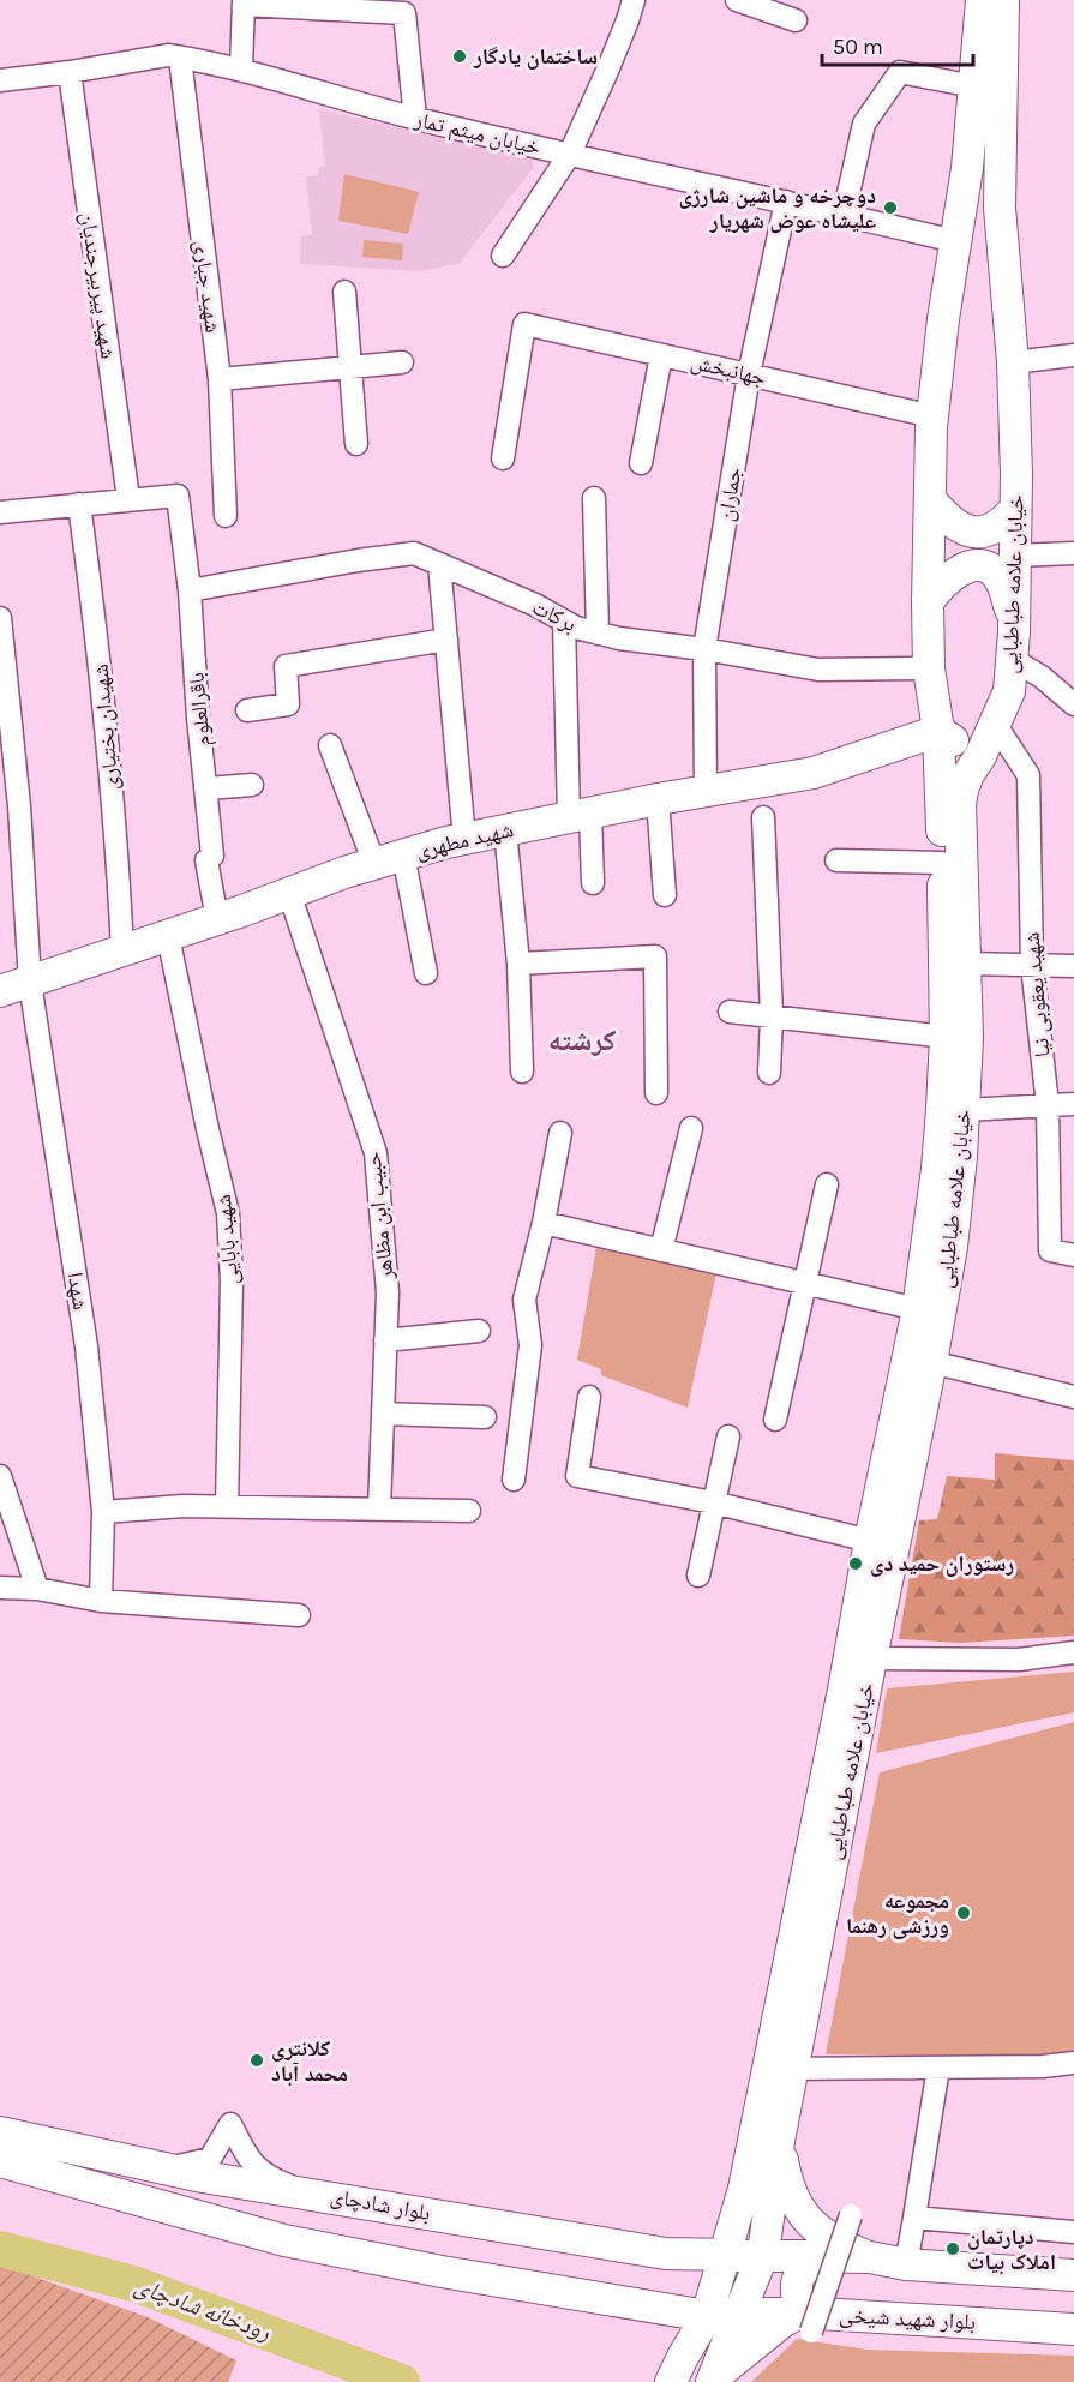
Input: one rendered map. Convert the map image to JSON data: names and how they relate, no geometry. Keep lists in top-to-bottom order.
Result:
{
  "streets": {
    "street": [
      "خیابان میثم تمار",
      "شهید پیربیرجندیان",
      "شهید جباری",
      "جهانبخش",
      "جماران",
      "خیابان علامه طباطبایی",
      "برکات",
      "باقرالعلوم",
      "شهیدان بختیاری",
      "شهید مطهری",
      "شهید یعقوبی نیا",
      "حبیب ابن مظاهر",
      "شهید بابایی",
      "شهدا",
      "بلوار شادچای",
      "بلوار شهید شیخی"
    ]
  },
  "crossings": [
    ["خیابان میثم تمار", "شهید پیربیرجندیان"],
    ["خیابان میثم تمار", "شهید جباری"],
    ["خیابان میثم تمار", "جماران"],
    ["خیابان میثم تمار", "خیابان علامه طباطبایی"],
    ["شهید پیربیرجندیان", "باقرالعلوم"],
    ["جهانبخش", "جماران"],
    ["جهانبخش", "خیابان علامه طباطبایی"],
    ["جماران", "برکات"],
    ["جماران", "شهید مطهری"],
    ["خیابان علامه طباطبایی", "برکات"],
    ["خیابان علامه طباطبایی", "شهید مطهری"],
    ["خیابان علامه طباطبایی", "شهید یعقوبی نیا"],
    ["خیابان علامه طباطبایی", "بلوار شادچای"],
    ["خیابان علامه طباطبایی", "بلوار شهید شیخی"],
    ["برکات", "باقرالعلوم"],
    ["باقرالعلوم", "شهید مطهری"],
    ["شهیدان بختیاری", "شهید مطهری"],
    ["شهید مطهری", "حبیب ابن مظاهر"],
    ["شهید مطهری", "شهید بابایی"],
    ["شهید مطهری", "شهدا"]
  ],
  "districts": ["کرشته"],
  "water": ["رودخانه شادچای"],
  "places": [
    "ساختمان یادگار",
    "دوچرخه و ماشین شارژی علیشاه عوض شهریار",
    "رستوران حمید دی",
    "مجموعه ورزشی رهنما",
    "کلانتری محمد آباد",
    "دپارتمان املاک بیات"
  ],
  "scale_bar": "50 m"
}
